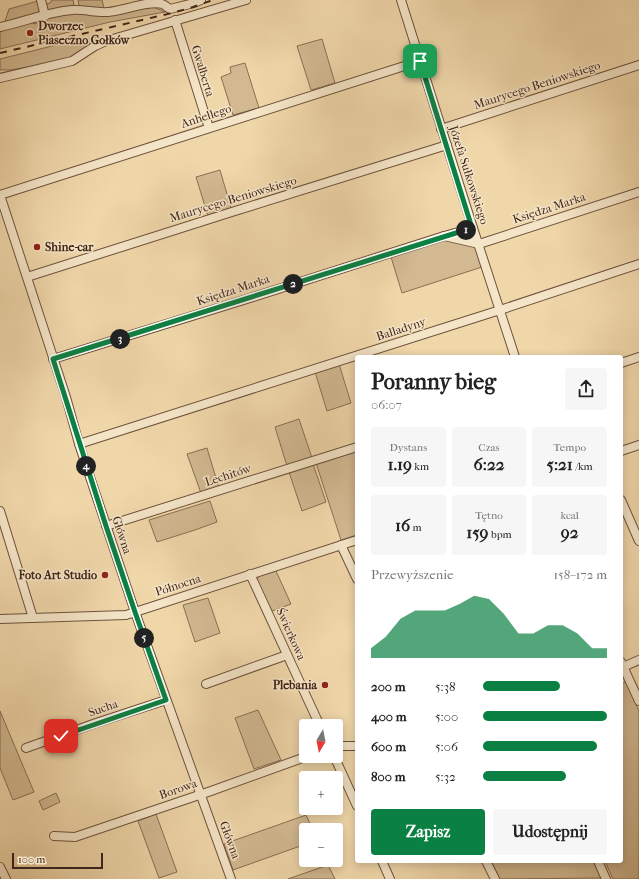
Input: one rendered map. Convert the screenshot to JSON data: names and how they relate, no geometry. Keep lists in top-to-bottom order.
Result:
{
  "streets": {
    "street": [
      "Gwalberta",
      "Maurycego Beniowskiego",
      "Anhellego",
      "Józefa Sułkowskiego",
      "Księdza Marka",
      "Balladyny",
      "Lechitów",
      "Główna",
      "Północna",
      "Świerkowa",
      "Sucha",
      "Borowa"
    ]
  },
  "crossings": [
    ["Gwalberta", "Anhellego"],
    ["Maurycego Beniowskiego", "Józefa Sułkowskiego"],
    ["Maurycego Beniowskiego", "Główna"],
    ["Anhellego", "Józefa Sułkowskiego"],
    ["Anhellego", "Główna"],
    ["Józefa Sułkowskiego", "Księdza Marka"],
    ["Józefa Sułkowskiego", "Balladyny"],
    ["Księdza Marka", "Główna"],
    ["Balladyny", "Główna"],
    ["Lechitów", "Główna"],
    ["Główna", "Północna"],
    ["Główna", "Sucha"],
    ["Główna", "Borowa"],
    ["Północna", "Świerkowa"]
  ],
  "places": [
    "Dworzec Piaseczno Gołków",
    "Shine-car",
    "Foto Art Studio",
    "Plebania"
  ],
  "scale_bar": "100 m",
  "north": "bottom",
  "page": {
    "pins": [
      "1",
      "2",
      "3",
      "4",
      "5"
    ],
    "heading": ["Poranny bieg", "06:07"],
    "stats": [
      ["Dystans", "1.19 km"],
      ["Czas", "6:22"],
      ["Tempo", "5:21 /km"],
      ["16 m"],
      ["Tętno", "159 bpm"],
      ["kcal", "92"]
    ],
    "chart": ["Przewyższenie", "158–172 m"],
    "list": [
      {
        "name": "200 m",
        "note": "5:38"
      },
      {
        "name": "400 m",
        "note": "5:00"
      },
      {
        "name": "600 m",
        "note": "5:06"
      },
      {
        "name": "800 m",
        "note": "5:32"
      }
    ],
    "map_buttons": ["+", "−"],
    "buttons": ["Zapisz", "Udostępnij"],
    "scale": "100 m"
  }
}
